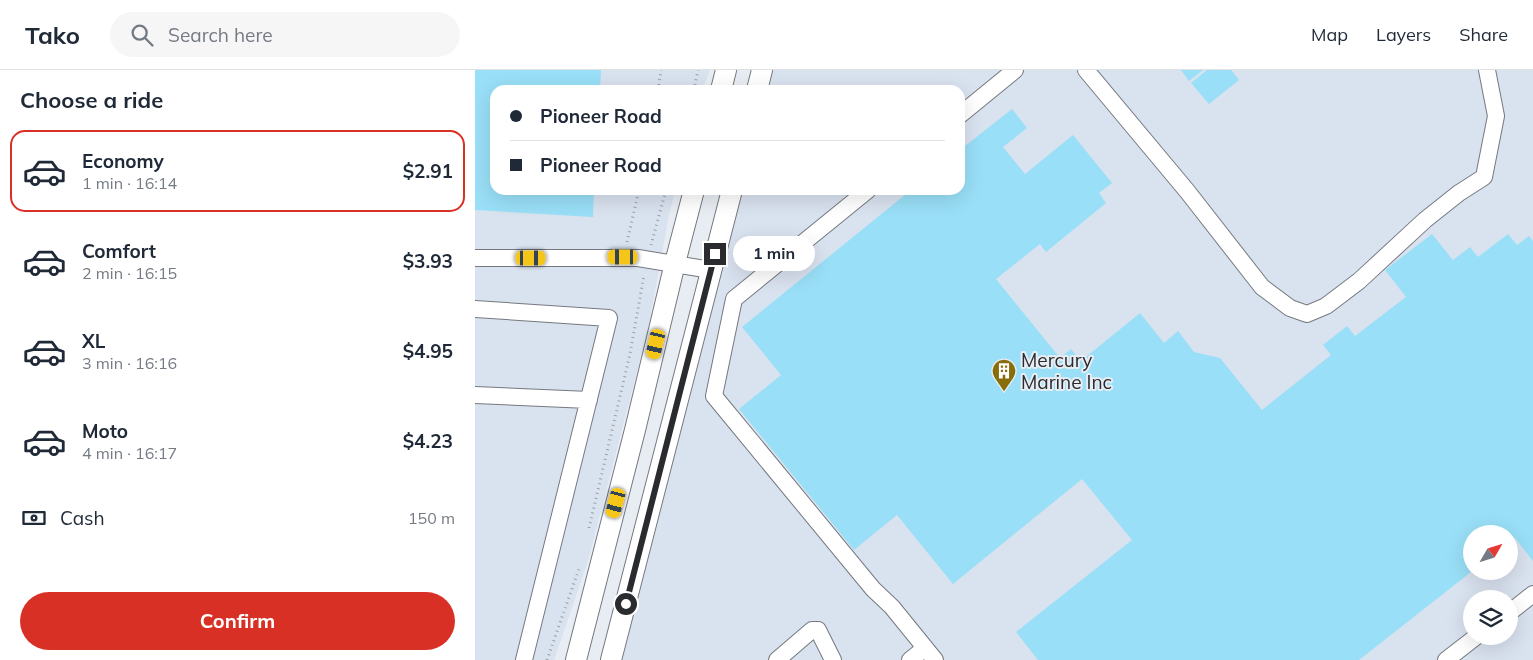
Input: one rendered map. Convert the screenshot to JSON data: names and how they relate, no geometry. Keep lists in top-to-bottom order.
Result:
{
  "places": {
    "building": ["Mercury Marine Inc"]
  },
  "north": "top right",
  "page": {
    "header": "Tako",
    "search": "Search here",
    "nav": ["Map", "Layers", "Share"],
    "heading": "Choose a ride",
    "banner": ["Pioneer Road", "Pioneer Road"],
    "list": [
      {
        "name": "Economy",
        "note": "1 min · 16:14",
        "value": "$2.91"
      },
      {
        "name": "Comfort",
        "note": "2 min · 16:15",
        "value": "$3.93"
      },
      {
        "name": "XL",
        "note": "3 min · 16:16",
        "value": "$4.95"
      },
      {
        "name": "Moto",
        "note": "4 min · 16:17",
        "value": "$4.23"
      }
    ],
    "bubble": "1 min",
    "pay": ["Cash", "150 m"],
    "buttons": "Confirm"
  }
}
